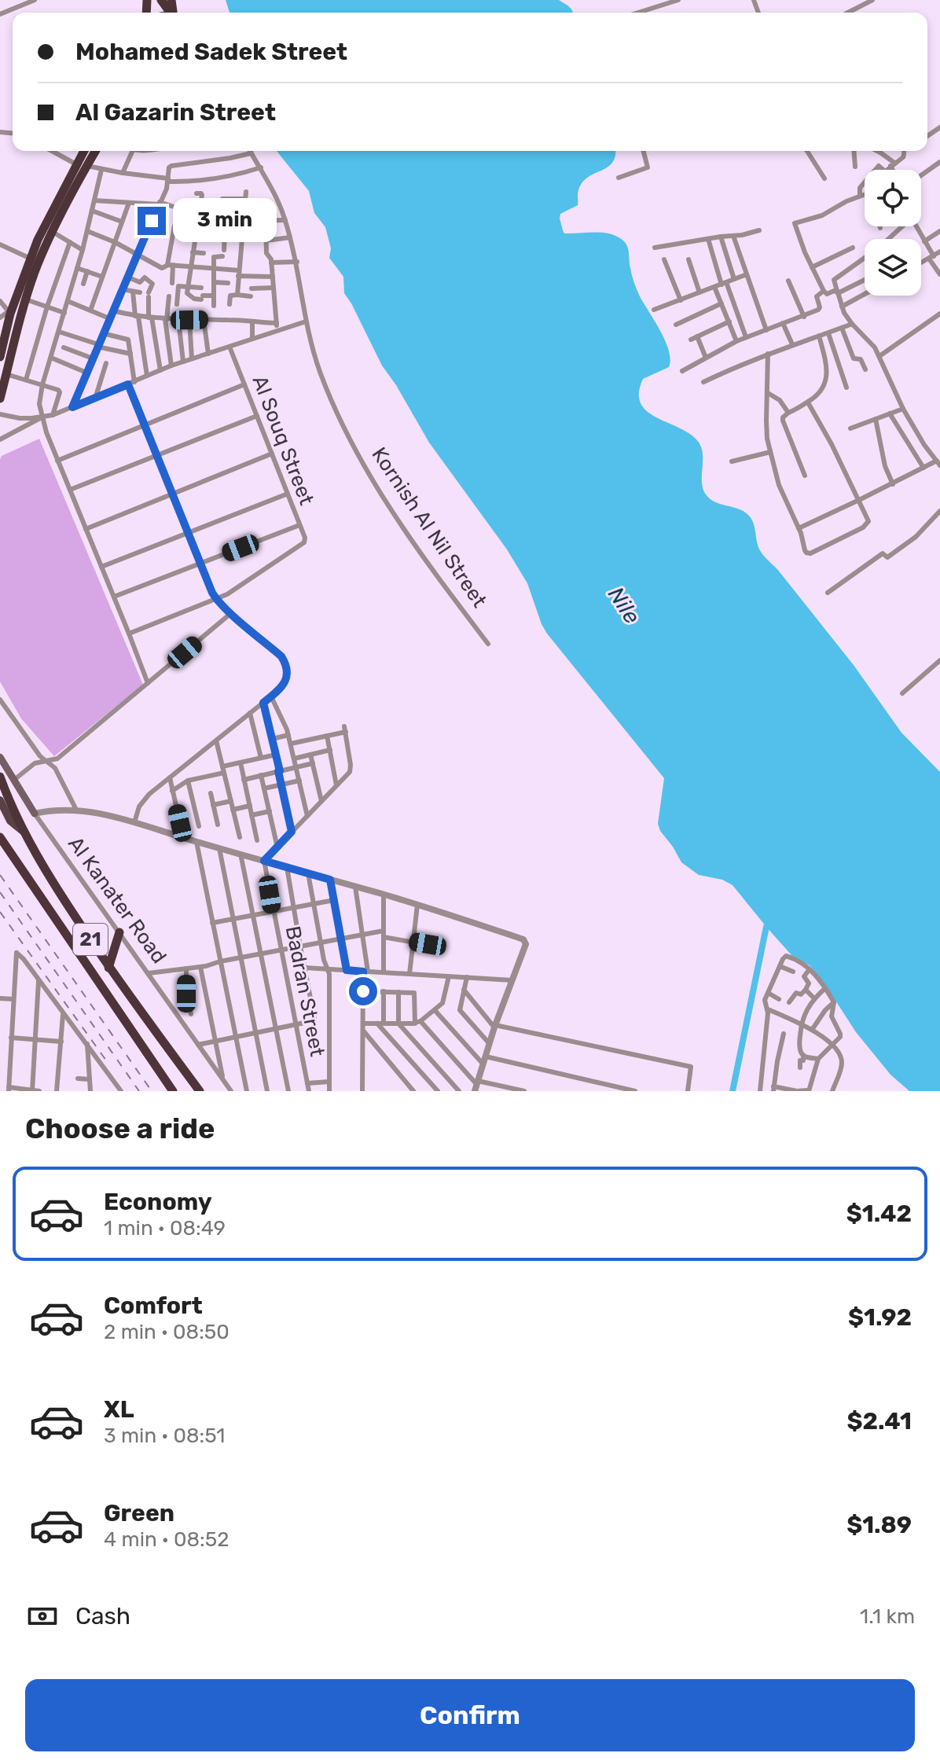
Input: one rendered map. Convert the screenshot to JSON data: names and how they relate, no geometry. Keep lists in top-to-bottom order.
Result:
{
  "streets": {
    "highway": ["21"],
    "main road": ["Al Kanater Road"],
    "street": ["Al Souq Street", "Kornish Al Nil Street", "Badran Street"]
  },
  "water": ["Nile"],
  "page": {
    "banner": ["Mohamed Sadek Street", "Al Gazarin Street"],
    "bubble": "3 min",
    "heading": "Choose a ride",
    "list": [
      {
        "name": "Economy",
        "note": "1 min · 08:49",
        "value": "$1.42"
      },
      {
        "name": "Comfort",
        "note": "2 min · 08:50",
        "value": "$1.92"
      },
      {
        "name": "XL",
        "note": "3 min · 08:51",
        "value": "$2.41"
      },
      {
        "name": "Green",
        "note": "4 min · 08:52",
        "value": "$1.89"
      }
    ],
    "pay": ["Cash", "1.1 km"],
    "buttons": "Confirm"
  }
}
